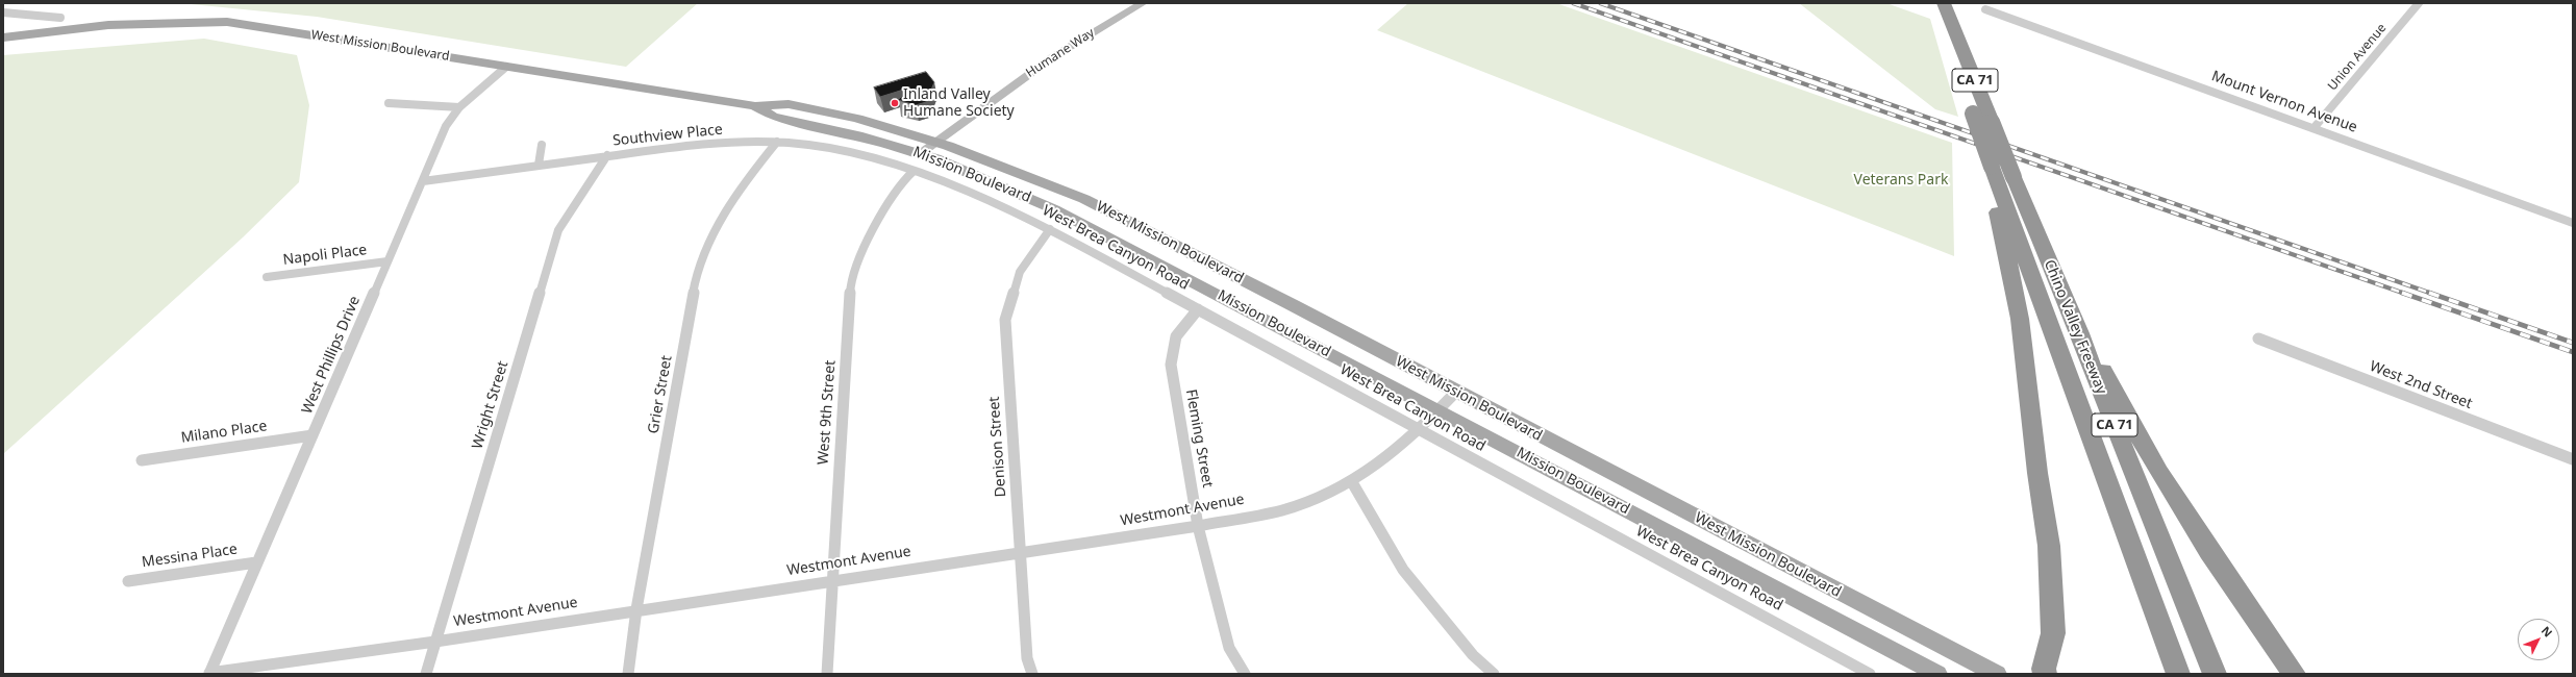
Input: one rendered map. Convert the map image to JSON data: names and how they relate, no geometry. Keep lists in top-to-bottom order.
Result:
{
  "streets": {
    "highway": ["CA 71", "Chino Valley Freeway"],
    "main road": ["West Mission Boulevard", "Mission Boulevard"],
    "street": [
      "Humane Way",
      "Union Avenue",
      "Mount Vernon Avenue",
      "Southview Place",
      "West Brea Canyon Road",
      "Napoli Place",
      "West Phillips Drive",
      "West 2nd Street",
      "Grier Street",
      "Wright Street",
      "West 9th Street",
      "Milano Place",
      "Fleming Street",
      "Denison Street",
      "Westmont Avenue",
      "Messina Place"
    ]
  },
  "crossings": [
    ["West Mission Boulevard", "Humane Way"],
    ["West Mission Boulevard", "Mission Boulevard"],
    ["West Mission Boulevard", "West Phillips Drive"],
    ["West Mission Boulevard", "Westmont Avenue"],
    ["Humane Way", "Mission Boulevard"],
    ["Union Avenue", "Mount Vernon Avenue"],
    ["Southview Place", "West Brea Canyon Road"],
    ["Southview Place", "West Phillips Drive"],
    ["Southview Place", "Grier Street"],
    ["Southview Place", "Wright Street"],
    ["Southview Place", "West 9th Street"],
    ["Mission Boulevard", "Westmont Avenue"],
    ["West Brea Canyon Road", "West 9th Street"],
    ["West Brea Canyon Road", "Fleming Street"],
    ["West Brea Canyon Road", "Denison Street"],
    ["West Brea Canyon Road", "Westmont Avenue"],
    ["Napoli Place", "West Phillips Drive"],
    ["West Phillips Drive", "Milano Place"],
    ["West Phillips Drive", "Westmont Avenue"],
    ["West Phillips Drive", "Messina Place"],
    ["Grier Street", "Westmont Avenue"],
    ["Wright Street", "Westmont Avenue"],
    ["West 9th Street", "Westmont Avenue"],
    ["Fleming Street", "Westmont Avenue"],
    ["Denison Street", "Westmont Avenue"]
  ],
  "parks": ["Veterans Park"],
  "places": ["Inland Valley Humane Society"],
  "north": "top right"
}
